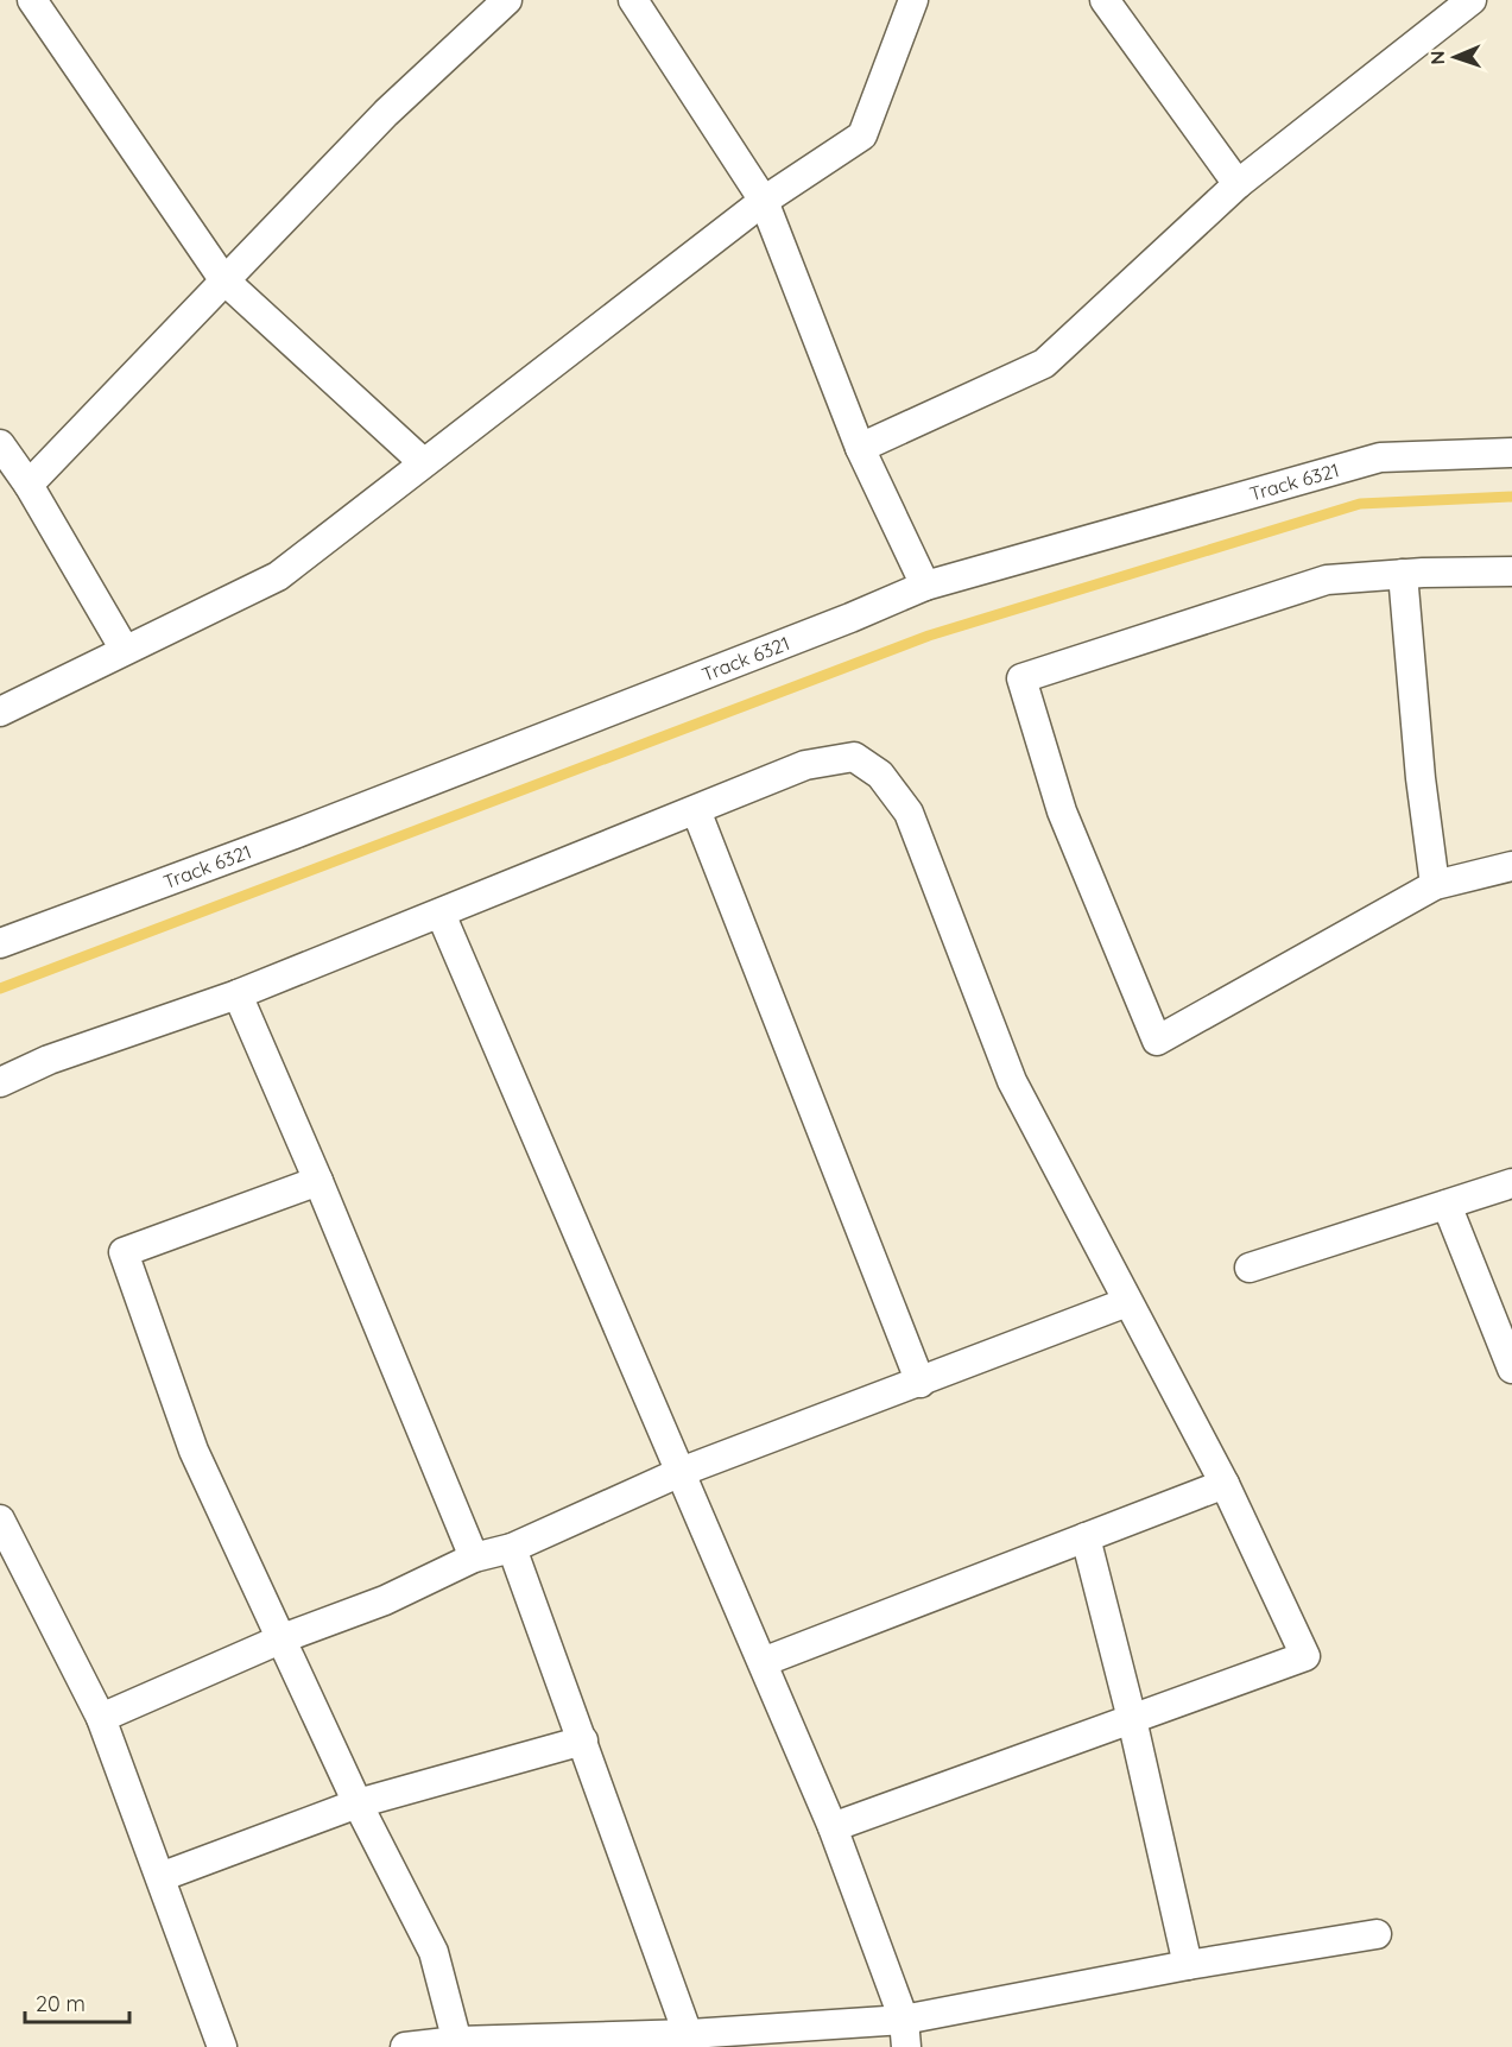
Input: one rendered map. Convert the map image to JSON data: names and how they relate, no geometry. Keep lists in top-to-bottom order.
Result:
{
  "streets": {
    "street": ["Track 6321"]
  },
  "scale_bar": "20 m",
  "north": "left"
}
